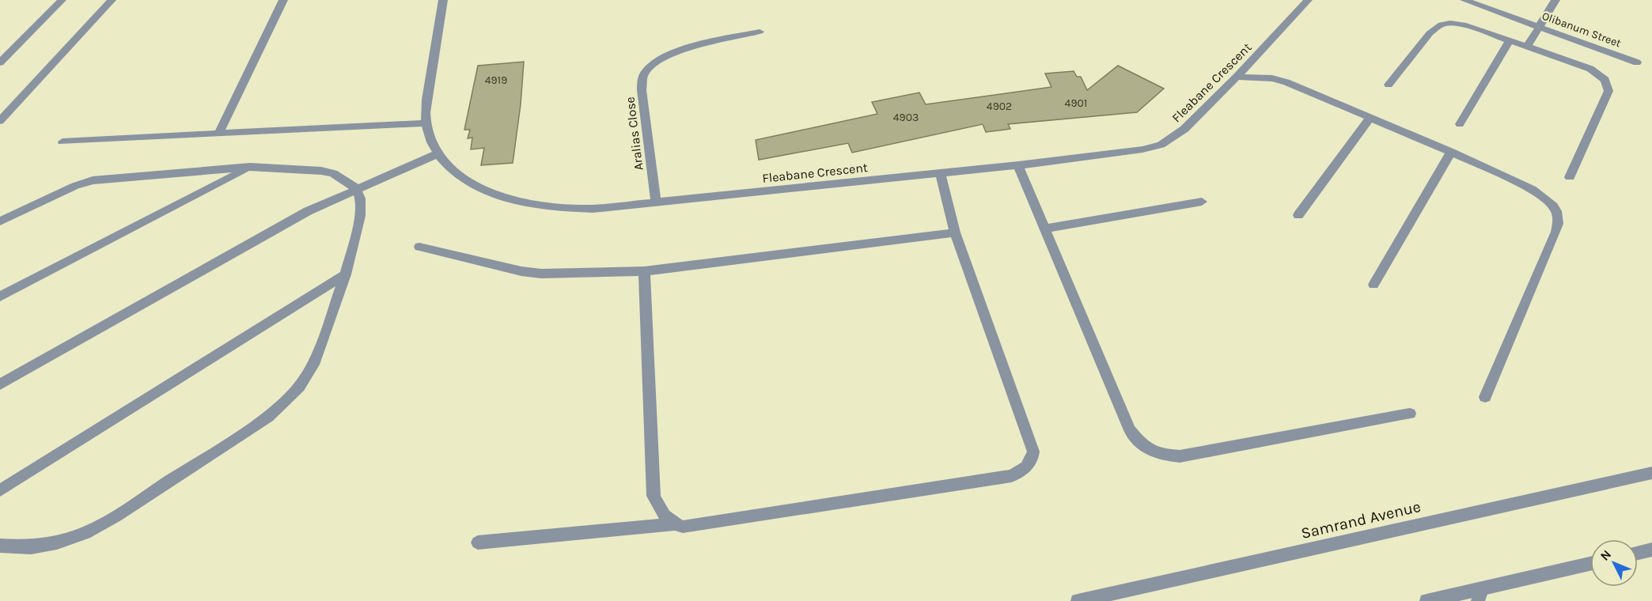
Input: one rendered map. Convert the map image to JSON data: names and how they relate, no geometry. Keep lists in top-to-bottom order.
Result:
{
  "streets": {
    "street": [
      "Olibanum Street",
      "Fleabane Crescent",
      "Aralias Close",
      "Samrand Avenue"
    ]
  },
  "crossings": [
    ["Fleabane Crescent", "Aralias Close"]
  ],
  "house_numbers": [
    "4919",
    "4901",
    "4902",
    "4903"
  ],
  "north": "top left"
}
